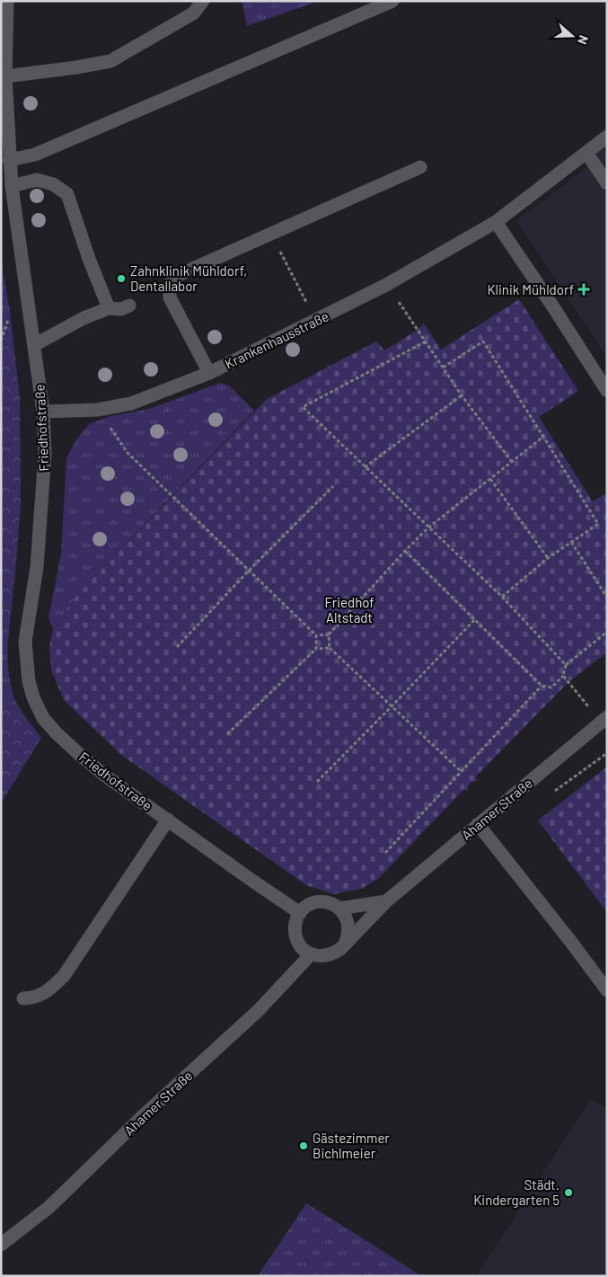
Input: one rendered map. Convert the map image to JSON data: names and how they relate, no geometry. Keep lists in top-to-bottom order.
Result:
{
  "streets": {
    "street": ["Krankenhausstraße", "Friedhofstraße", "Ahamer Straße"]
  },
  "crossings": [
    ["Krankenhausstraße", "Friedhofstraße"],
    ["Friedhofstraße", "Ahamer Straße"]
  ],
  "parks": ["Friedhof Altstadt"],
  "places": {
    "other": ["Zahnklinik Mühldorf, Dentallabor", "Gästezimmer Bichlmeier", "Städt. Kindergarten 5"],
    "health": ["Klinik Mühldorf"]
  },
  "north": "right"
}
